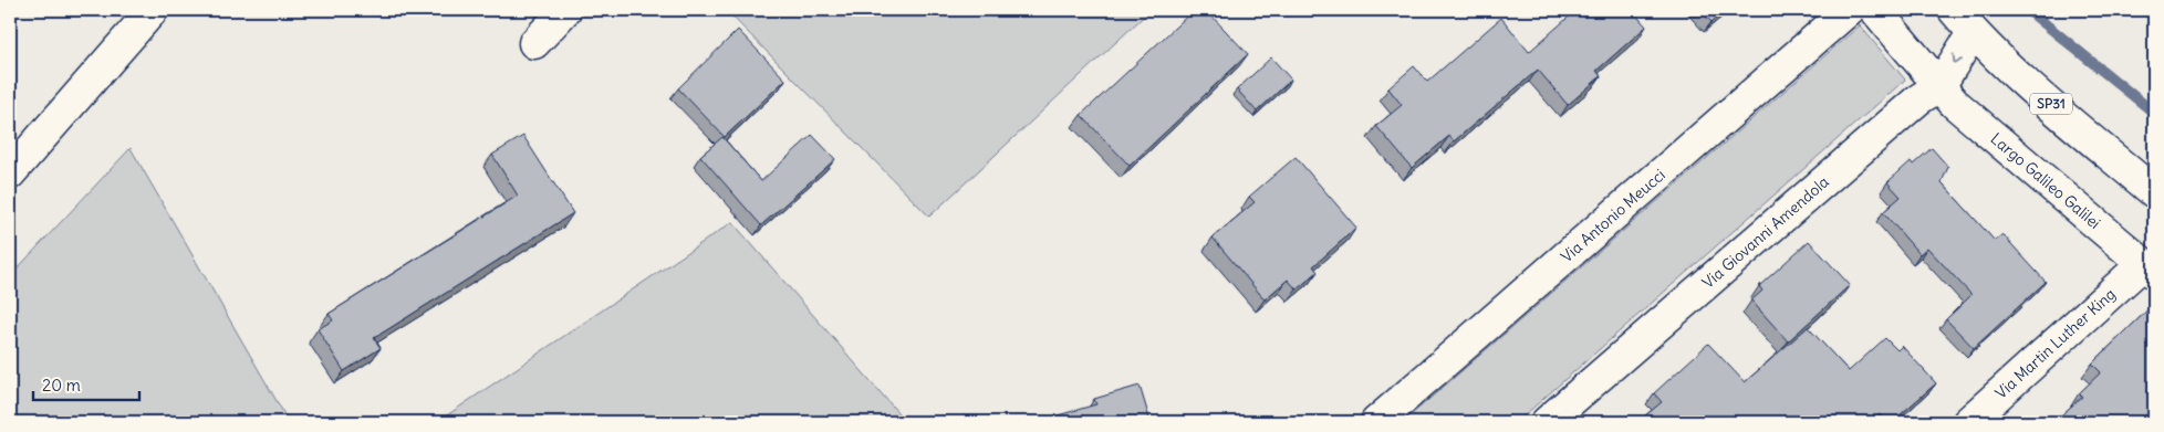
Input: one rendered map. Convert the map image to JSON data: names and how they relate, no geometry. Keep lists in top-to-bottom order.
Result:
{
  "streets": {
    "street": [
      "SP31",
      "Largo Galileo Galilei",
      "Via Antonio Meucci",
      "Via Giovanni Amendola",
      "Via Martin Luther King"
    ]
  },
  "crossings": [
    ["SP31", "Via Giovanni Amendola"],
    ["Largo Galileo Galilei", "Via Giovanni Amendola"],
    ["Largo Galileo Galilei", "Via Martin Luther King"]
  ],
  "scale_bar": "20 m"
}
